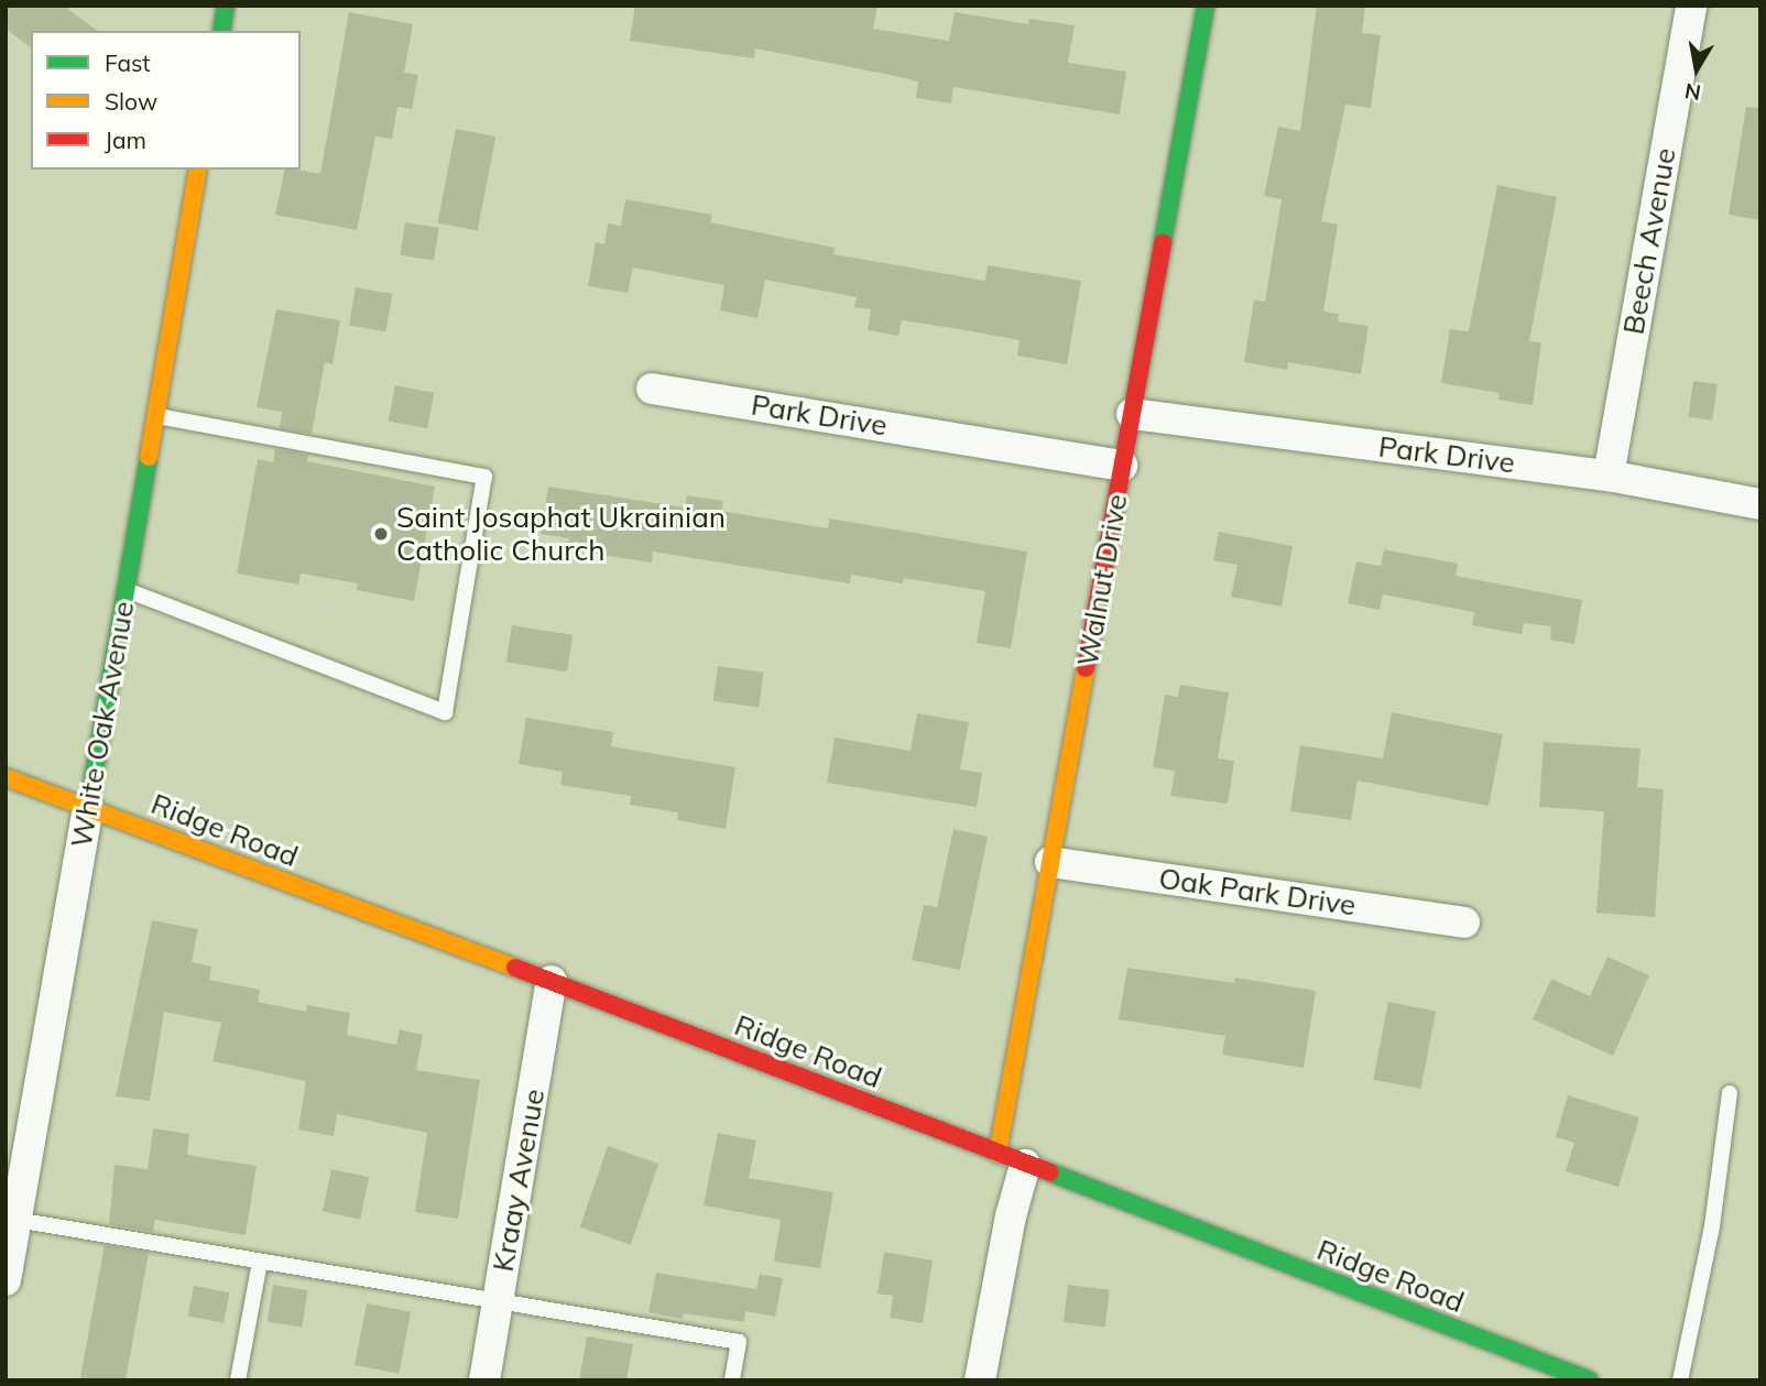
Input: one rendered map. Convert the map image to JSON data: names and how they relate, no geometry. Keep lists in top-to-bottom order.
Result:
{
  "streets": {
    "street": [
      "Beech Avenue",
      "Park Drive",
      "Walnut Drive",
      "White Oak Avenue",
      "Ridge Road",
      "Oak Park Drive",
      "Kraay Avenue"
    ]
  },
  "crossings": [
    ["Beech Avenue", "Park Drive"],
    ["Park Drive", "Walnut Drive"],
    ["Walnut Drive", "Ridge Road"],
    ["Walnut Drive", "Oak Park Drive"],
    ["White Oak Avenue", "Ridge Road"],
    ["Ridge Road", "Kraay Avenue"]
  ],
  "places": ["Saint Josaphat Ukrainian Catholic Church"],
  "legend": ["Fast", "Slow", "Jam"],
  "north": "bottom"
}
